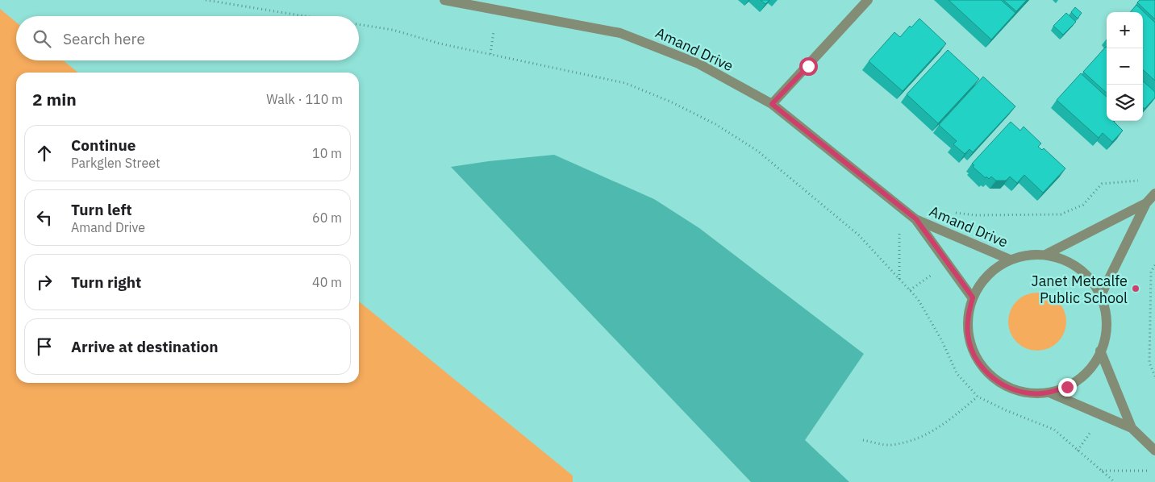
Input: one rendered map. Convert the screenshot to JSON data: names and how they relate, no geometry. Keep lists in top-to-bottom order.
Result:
{
  "streets": {
    "street": ["Amand Drive"]
  },
  "places": ["Janet Metcalfe Public School"],
  "page": {
    "map_buttons": ["+", "−"],
    "search": "Search here",
    "heading": ["2 min", "Walk · 110 m"],
    "list": [
      ["Continue", "Parkglen Street", "10 m"],
      ["Turn left", "Amand Drive", "60 m"],
      ["Turn right", "40 m"],
      "Arrive at destination"
    ]
  }
}
